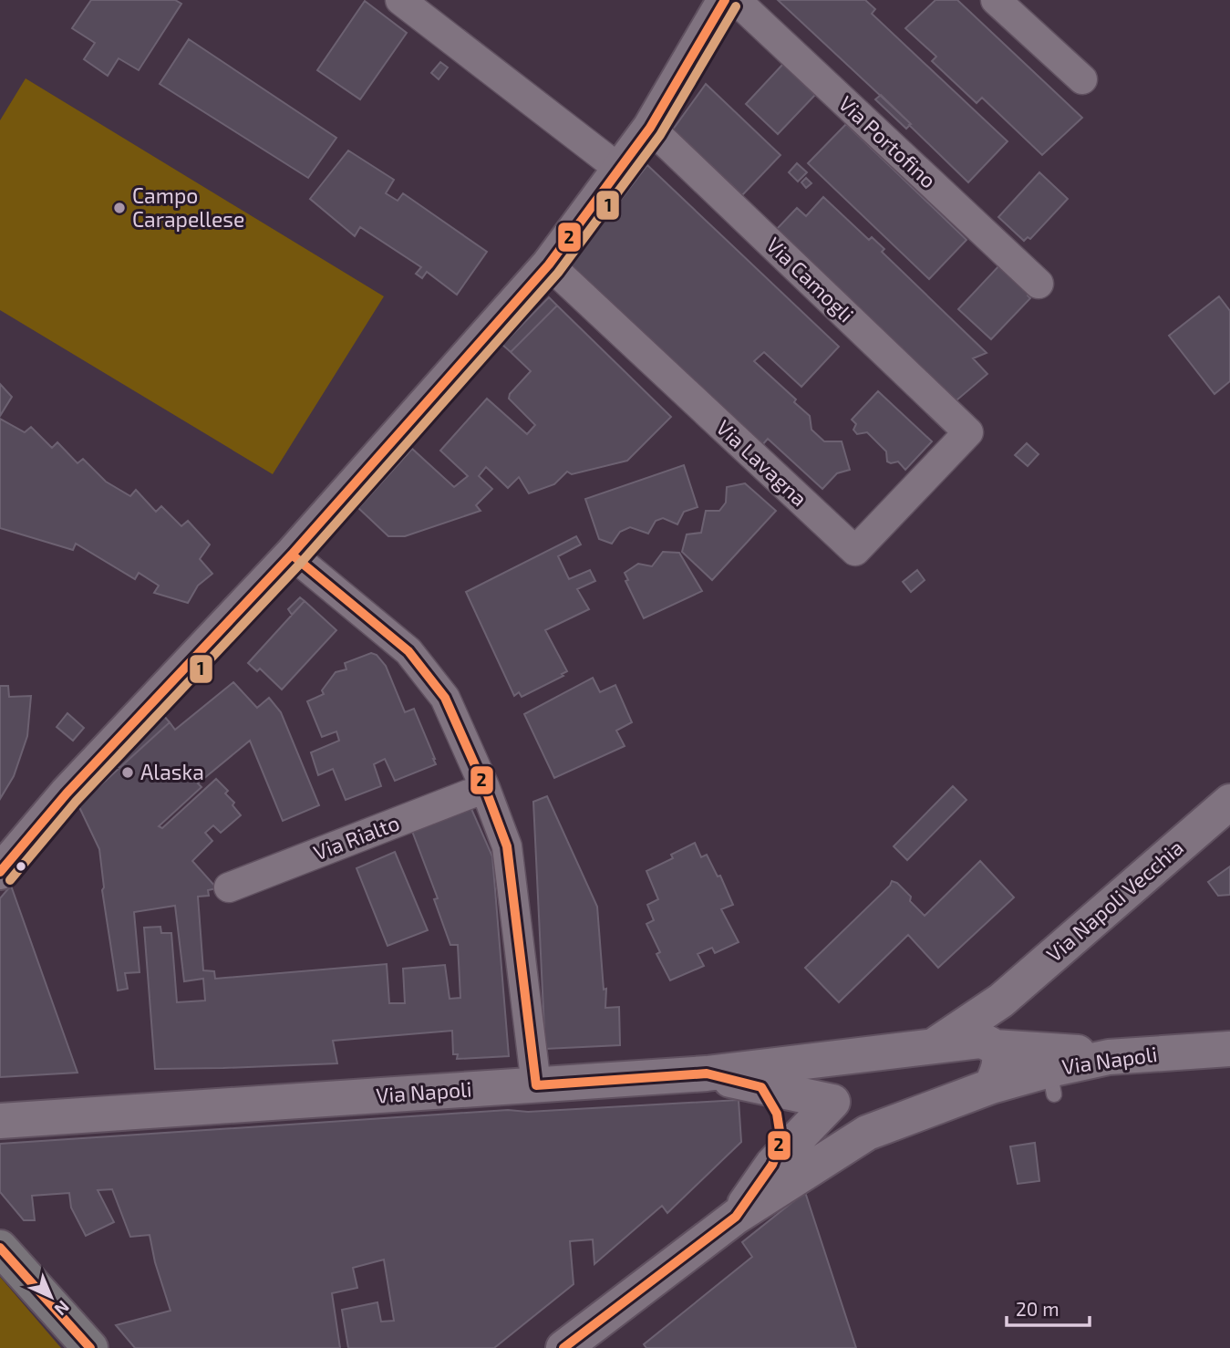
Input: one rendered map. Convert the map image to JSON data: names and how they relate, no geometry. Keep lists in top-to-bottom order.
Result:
{
  "streets": {
    "main road": ["Via Napoli Vecchia", "Via Napoli"],
    "street": [
      "Via Portofino",
      "Via Camogli",
      "Via Lavagna",
      "Via Rialto"
    ]
  },
  "crossings": [
    ["Via Camogli", "Via Lavagna"],
    ["Via Napoli Vecchia", "Via Napoli"]
  ],
  "places": ["Campo Carapellese", "Alaska"],
  "lines": ["transit line 2", "transit line 1"],
  "scale_bar": "20 m",
  "north": "bottom right"
}
